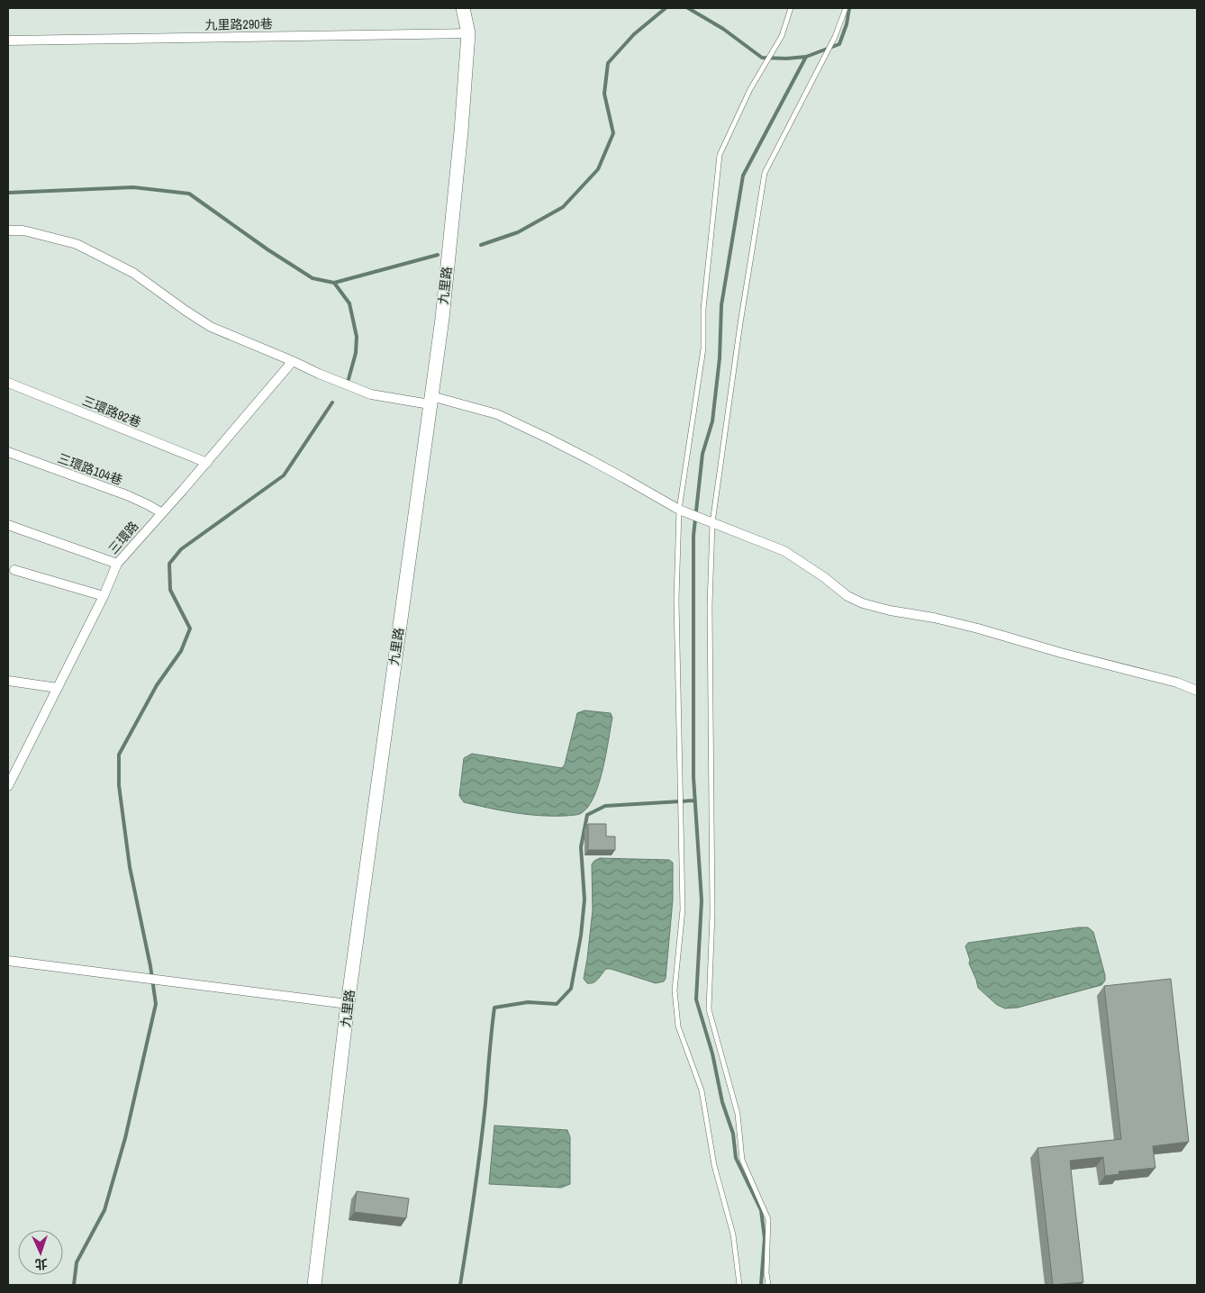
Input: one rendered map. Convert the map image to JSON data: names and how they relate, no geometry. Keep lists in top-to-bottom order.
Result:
{
  "streets": {
    "street": [
      "九里路290巷",
      "九里路",
      "三環路92巷",
      "三環路104巷",
      "三環路"
    ]
  },
  "crossings": [
    ["九里路290巷", "九里路"],
    ["三環路92巷", "三環路"],
    ["三環路104巷", "三環路"]
  ],
  "north": "bottom"
}
